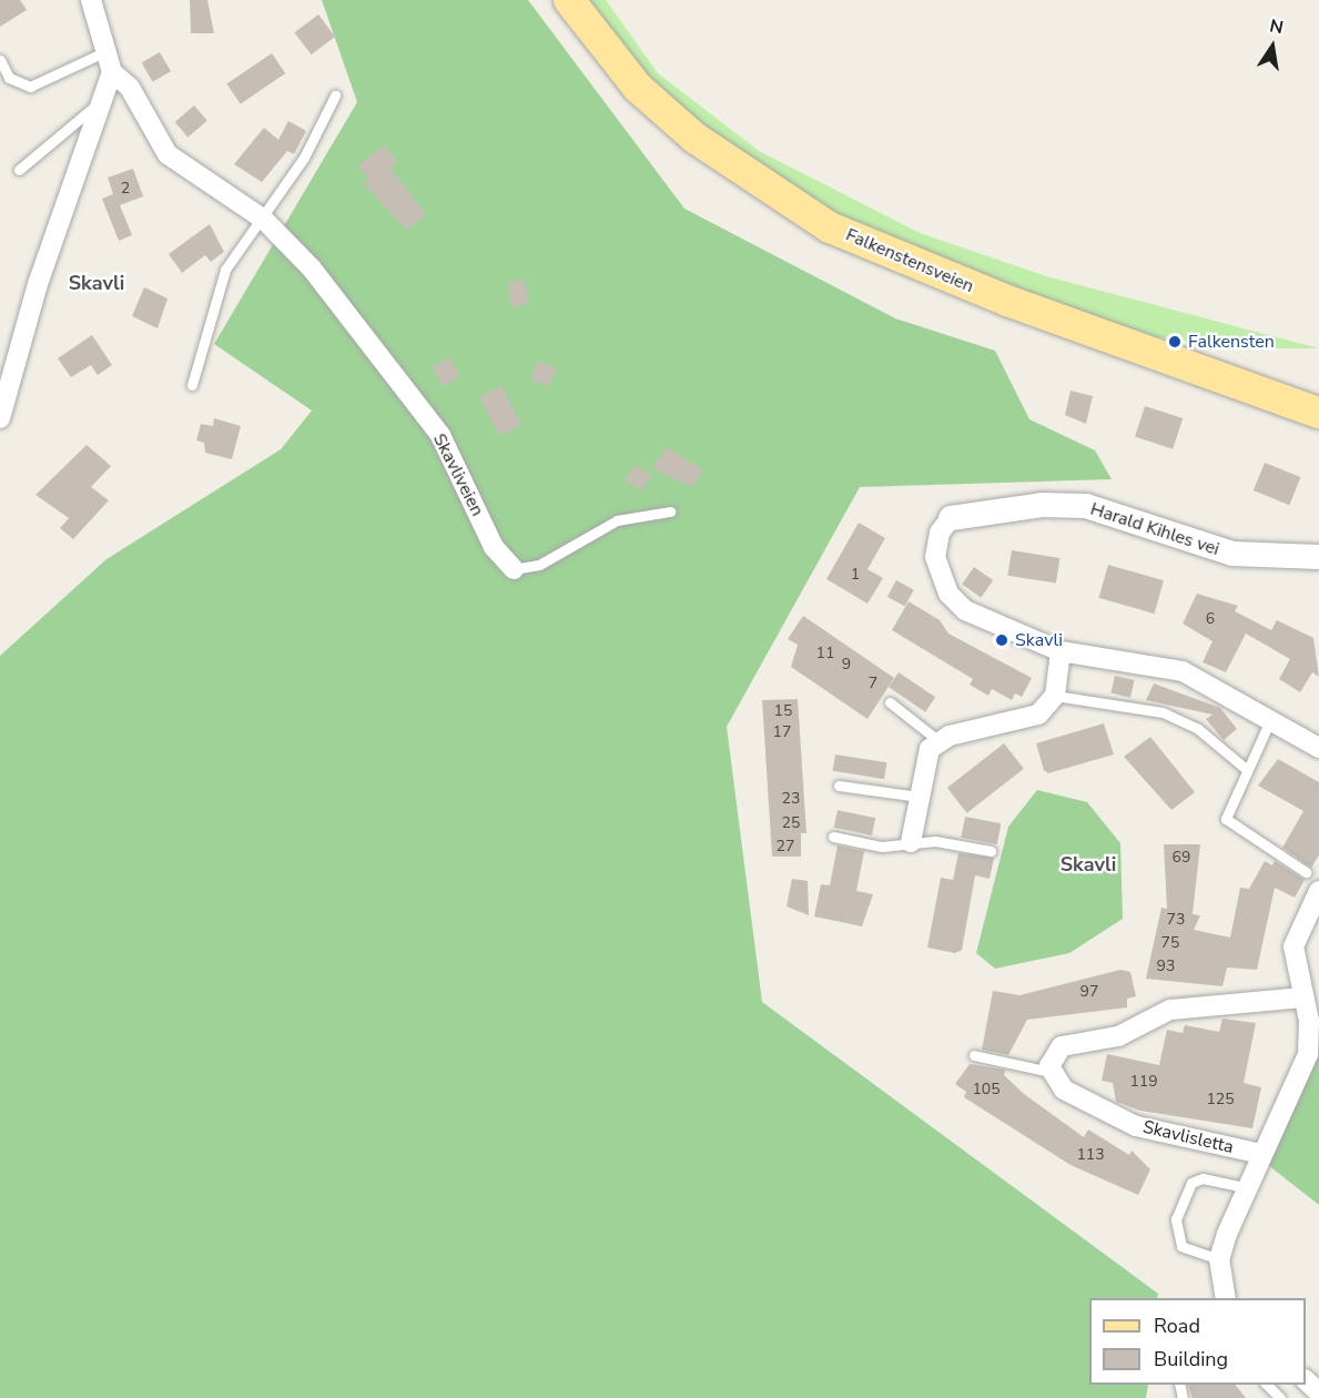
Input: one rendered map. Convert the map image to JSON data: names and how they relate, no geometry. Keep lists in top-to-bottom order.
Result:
{
  "streets": {
    "main road": ["Falkenstensveien"],
    "street": ["Skavliveien", "Harald Kihles vei", "Skavlisletta"]
  },
  "districts": ["Skavli", "Skavli"],
  "places": ["Falkensten", "Skavli"],
  "house_numbers": [
    "2",
    "1",
    "6",
    "11",
    "9",
    "7",
    "15",
    "17",
    "23",
    "25",
    "27",
    "69",
    "73",
    "75",
    "93",
    "97",
    "119",
    "105",
    "125",
    "113"
  ],
  "legend": ["Road", "Building"],
  "north": "top"
}
